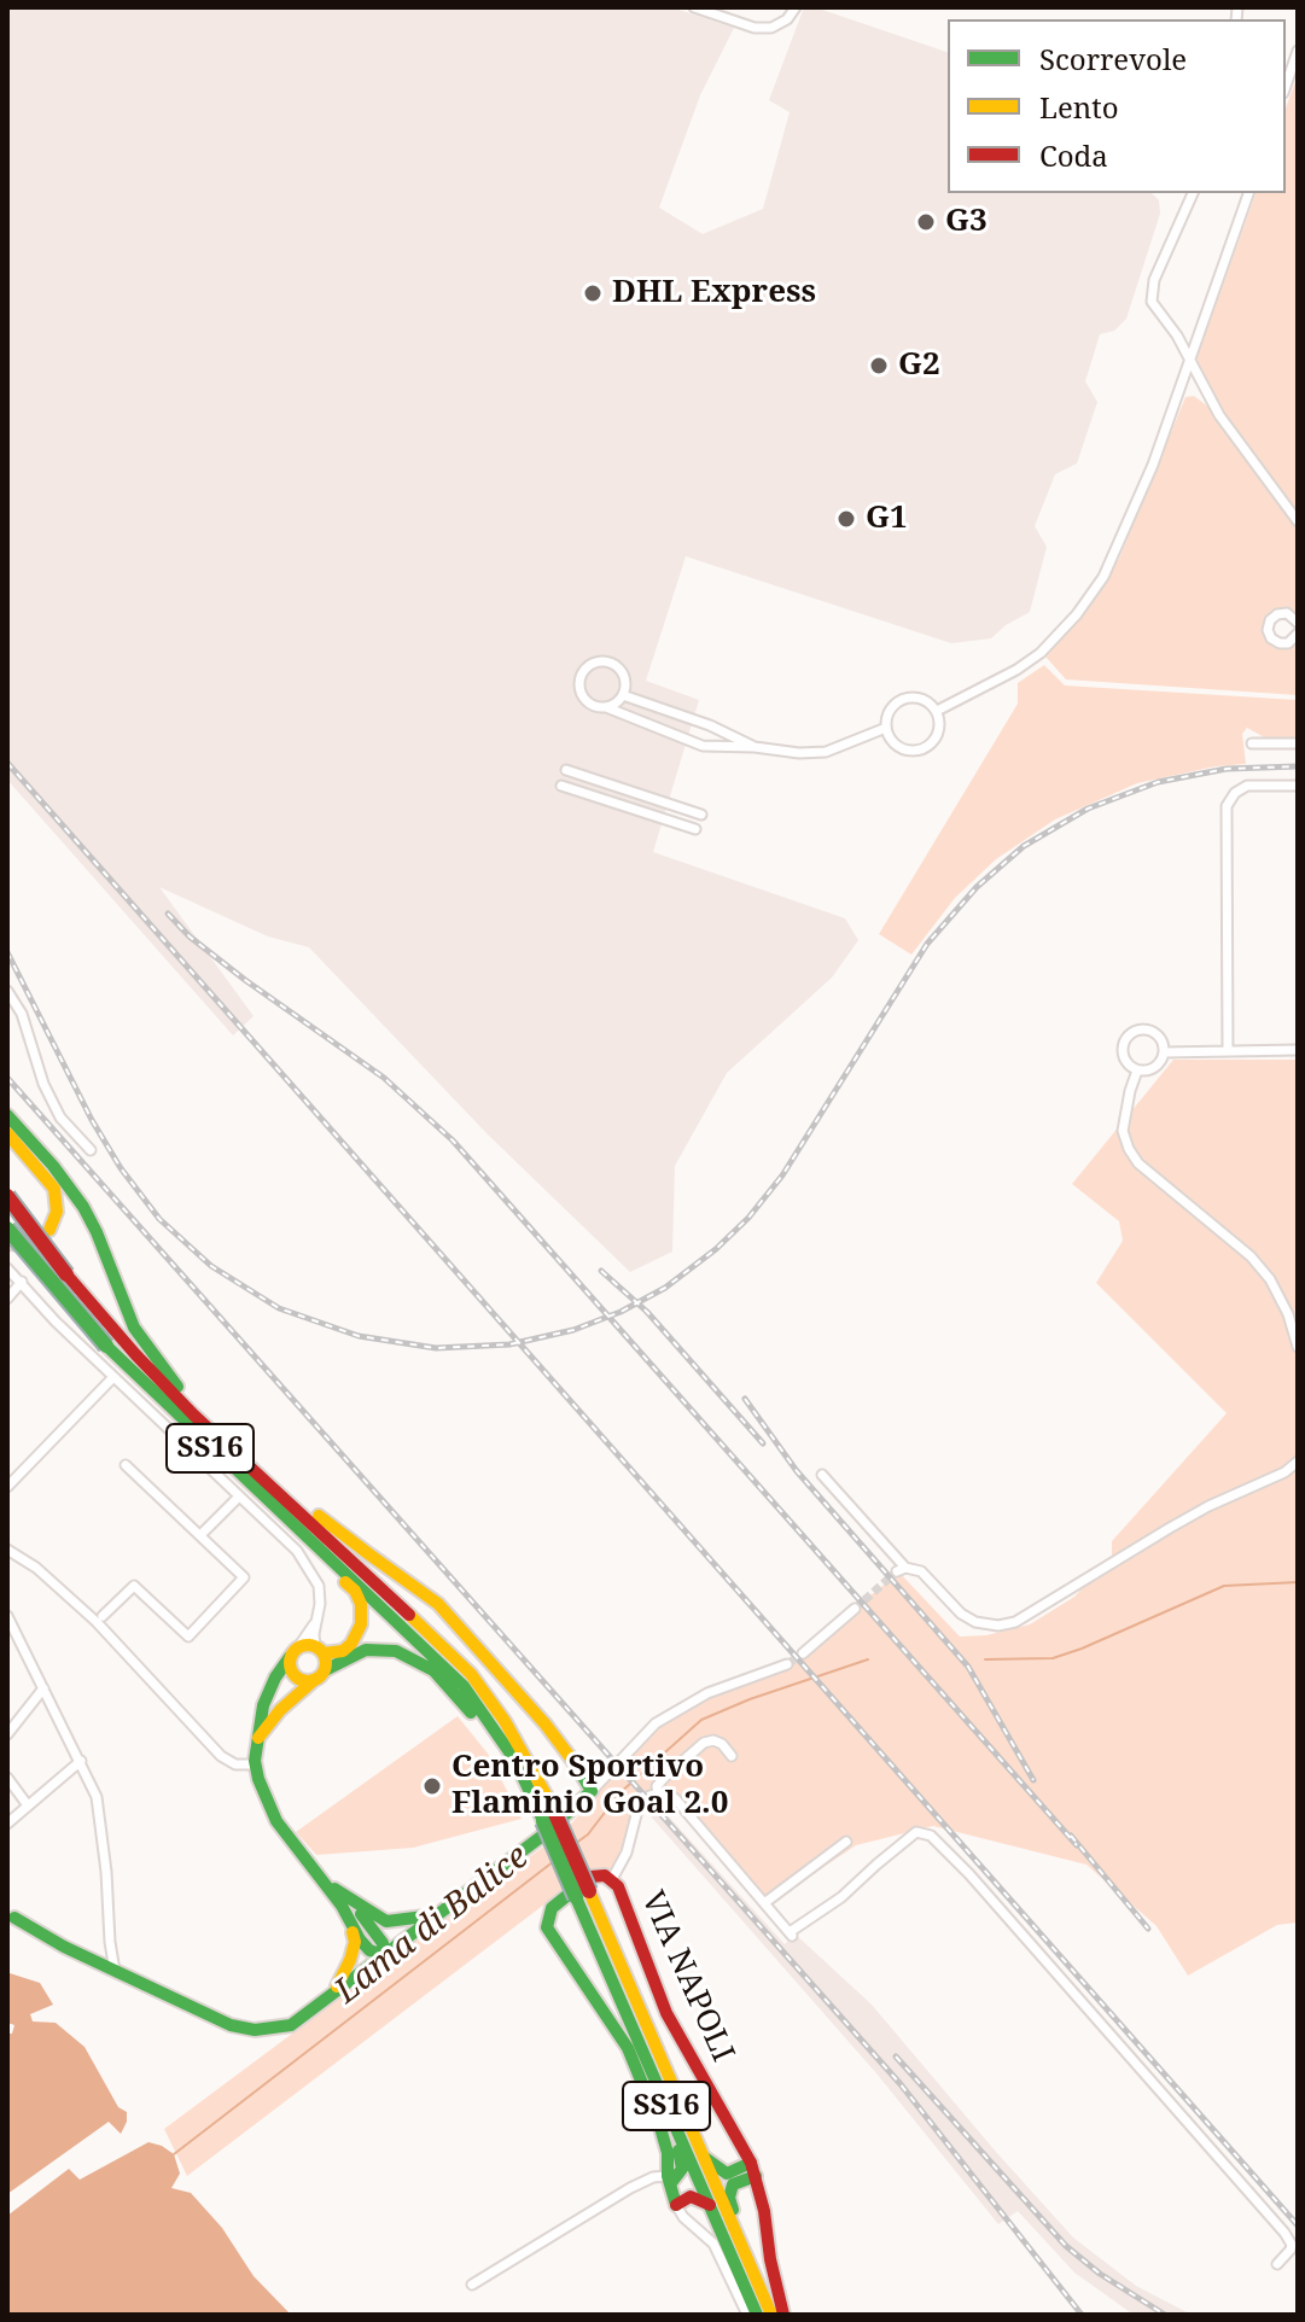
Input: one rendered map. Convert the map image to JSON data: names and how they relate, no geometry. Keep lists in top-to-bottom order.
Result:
{
  "streets": {
    "main road": ["SS16", "VIA NAPOLI"]
  },
  "water": ["Lama di Balice"],
  "places": [
    "G3",
    "DHL Express",
    "G2",
    "G1",
    "Centro Sportivo Flaminio Goal 2.0"
  ],
  "legend": ["Scorrevole", "Lento", "Coda"]
}
